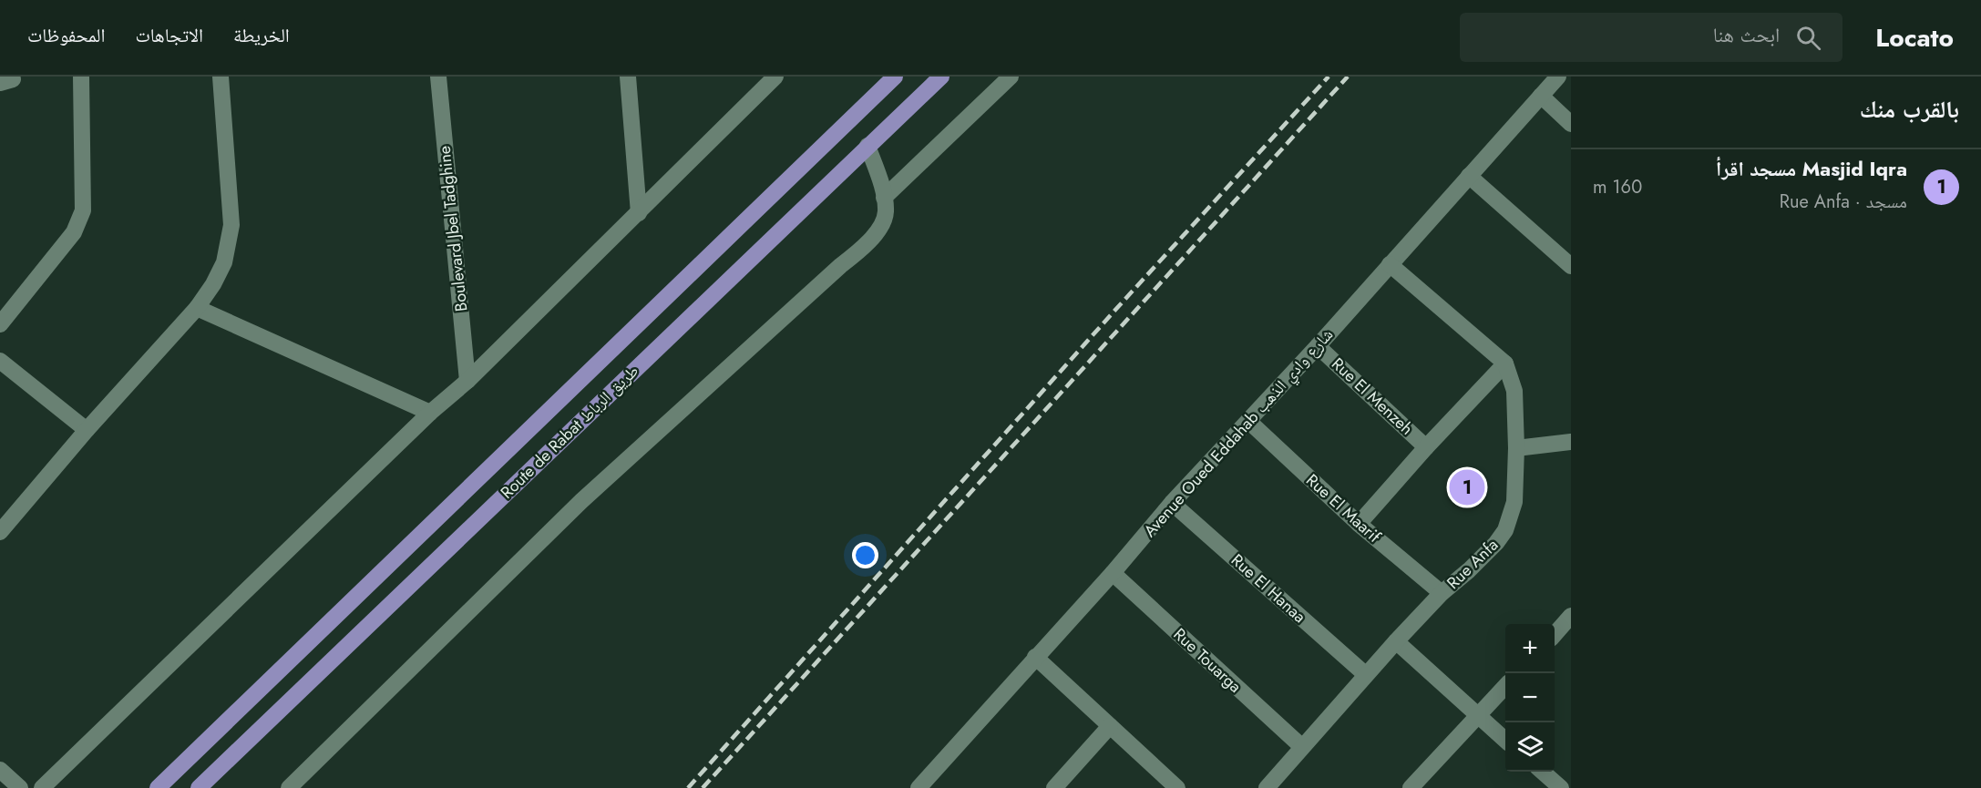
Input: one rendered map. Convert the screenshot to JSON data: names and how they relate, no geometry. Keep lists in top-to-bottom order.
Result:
{
  "streets": {
    "main road": ["Route de Rabat طريق الرباط"],
    "street": [
      "Boulevard Jbel Tadghine",
      "Rue El Menzeh",
      "Avenue Oued Eddahab شارع وادي الذهب",
      "Rue El Maarif",
      "Rue Anfa",
      "Rue El Hanaa",
      "Rue Touarga"
    ]
  },
  "crossings": [
    ["Rue El Menzeh", "Avenue Oued Eddahab شارع وادي الذهب"],
    ["Avenue Oued Eddahab شارع وادي الذهب", "Rue El Maarif"],
    ["Avenue Oued Eddahab شارع وادي الذهب", "Rue El Hanaa"],
    ["Avenue Oued Eddahab شارع وادي الذهب", "Rue Touarga"],
    ["Rue El Maarif", "Rue Anfa"],
    ["Rue Anfa", "Rue El Hanaa"],
    ["Rue Anfa", "Rue Touarga"]
  ],
  "page": {
    "header": "Locato",
    "search": "ابحث هنا",
    "nav": ["الخريطة", "الاتجاهات", "المحفوظات"],
    "heading": "بالقرب منك",
    "list": [
      {
        "mark": "1",
        "name": "Masjid Iqra مسجد اقرأ",
        "note": "مسجد · Rue Anfa",
        "value": "160 m"
      }
    ],
    "pins": "1",
    "map_buttons": ["+", "−"]
  }
}
